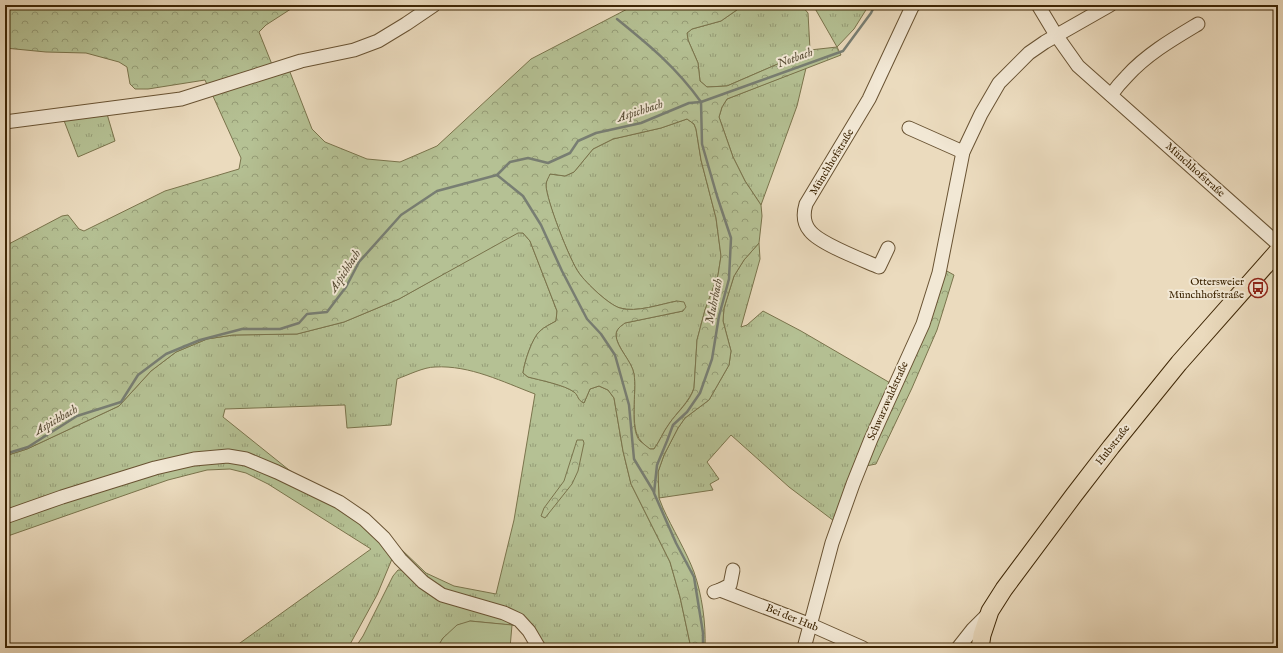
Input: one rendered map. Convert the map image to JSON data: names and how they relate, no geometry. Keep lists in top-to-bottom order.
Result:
{
  "streets": {
    "main road": ["Hubstraße"],
    "street": ["Münchhofstraße", "Schwarzwaldstraße", "Bei der Hub"]
  },
  "crossings": [
    ["Münchhofstraße", "Schwarzwaldstraße"],
    ["Schwarzwaldstraße", "Bei der Hub"]
  ],
  "water": ["Notbach", "Aspichbach", "Muhrbach"],
  "places": {
    "bus stop": ["Ottersweier Münchhofstraße"]
  }
}
